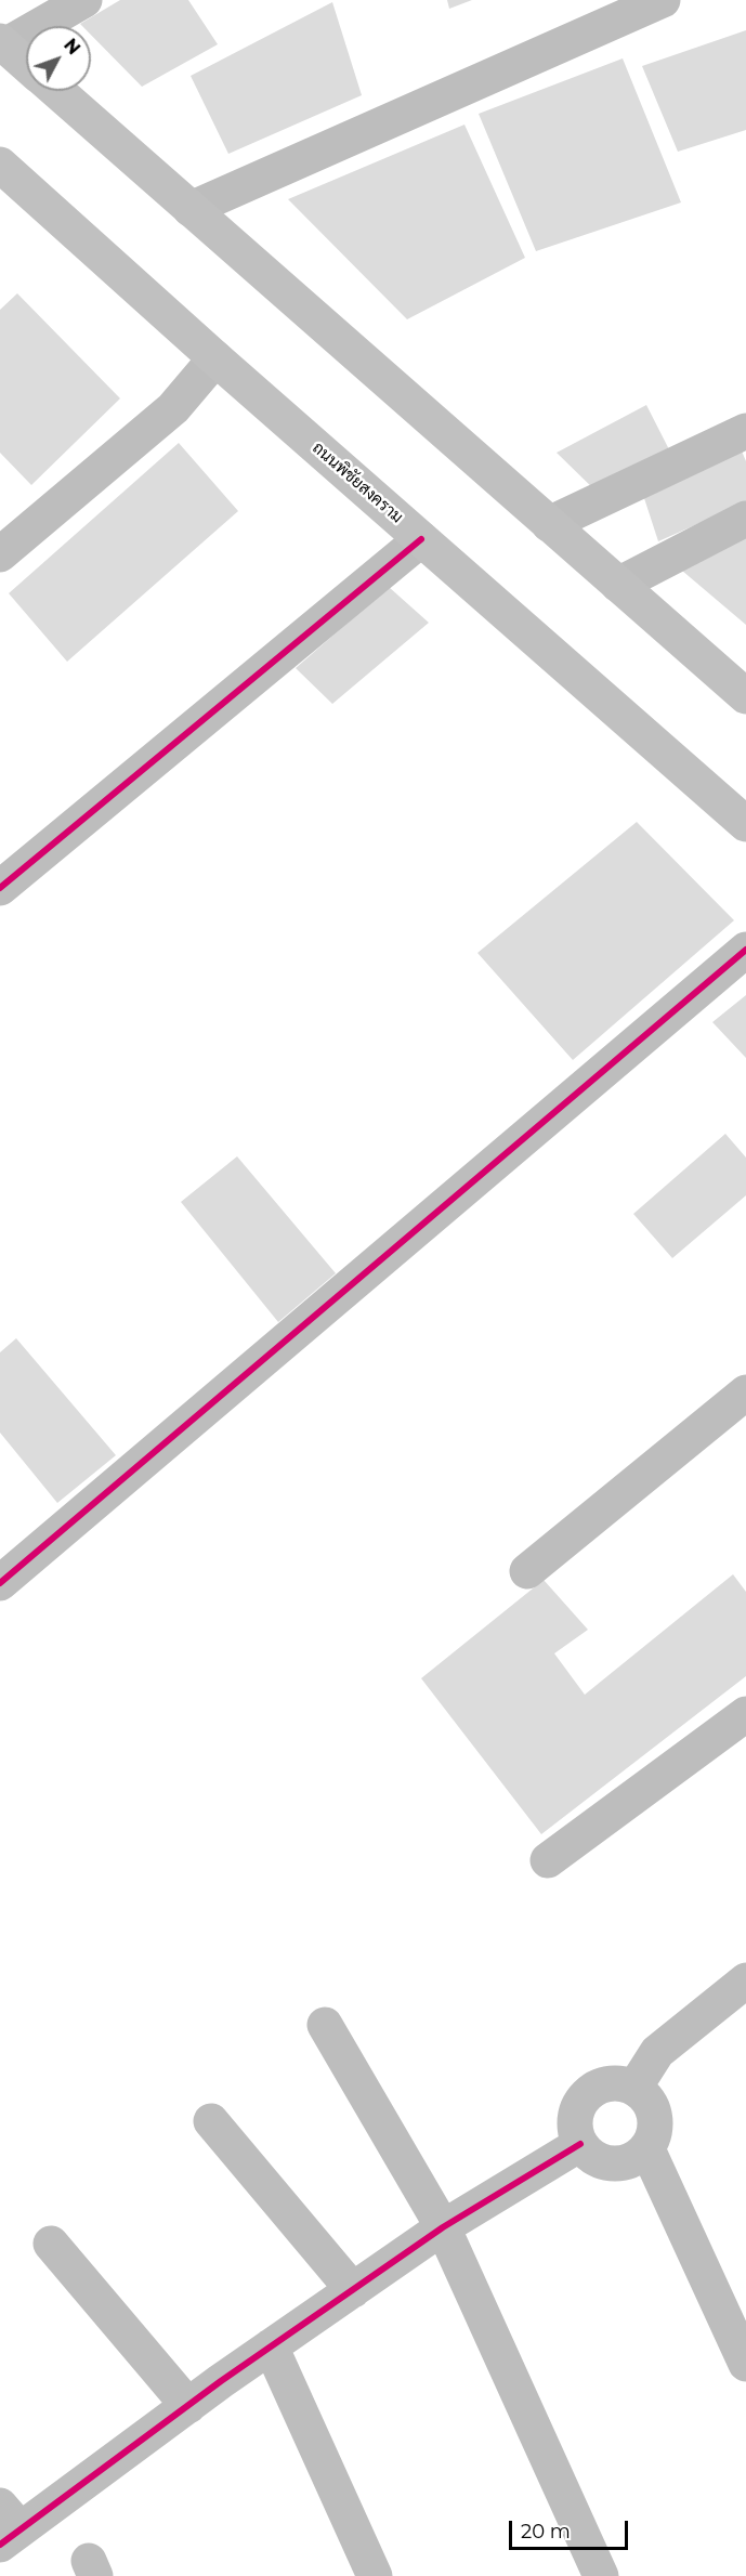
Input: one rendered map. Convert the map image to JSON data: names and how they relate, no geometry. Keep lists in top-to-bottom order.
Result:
{
  "streets": {
    "main road": ["ถนนพิชัยสงคราม"]
  },
  "scale_bar": "20 m",
  "north": "top right"
}
